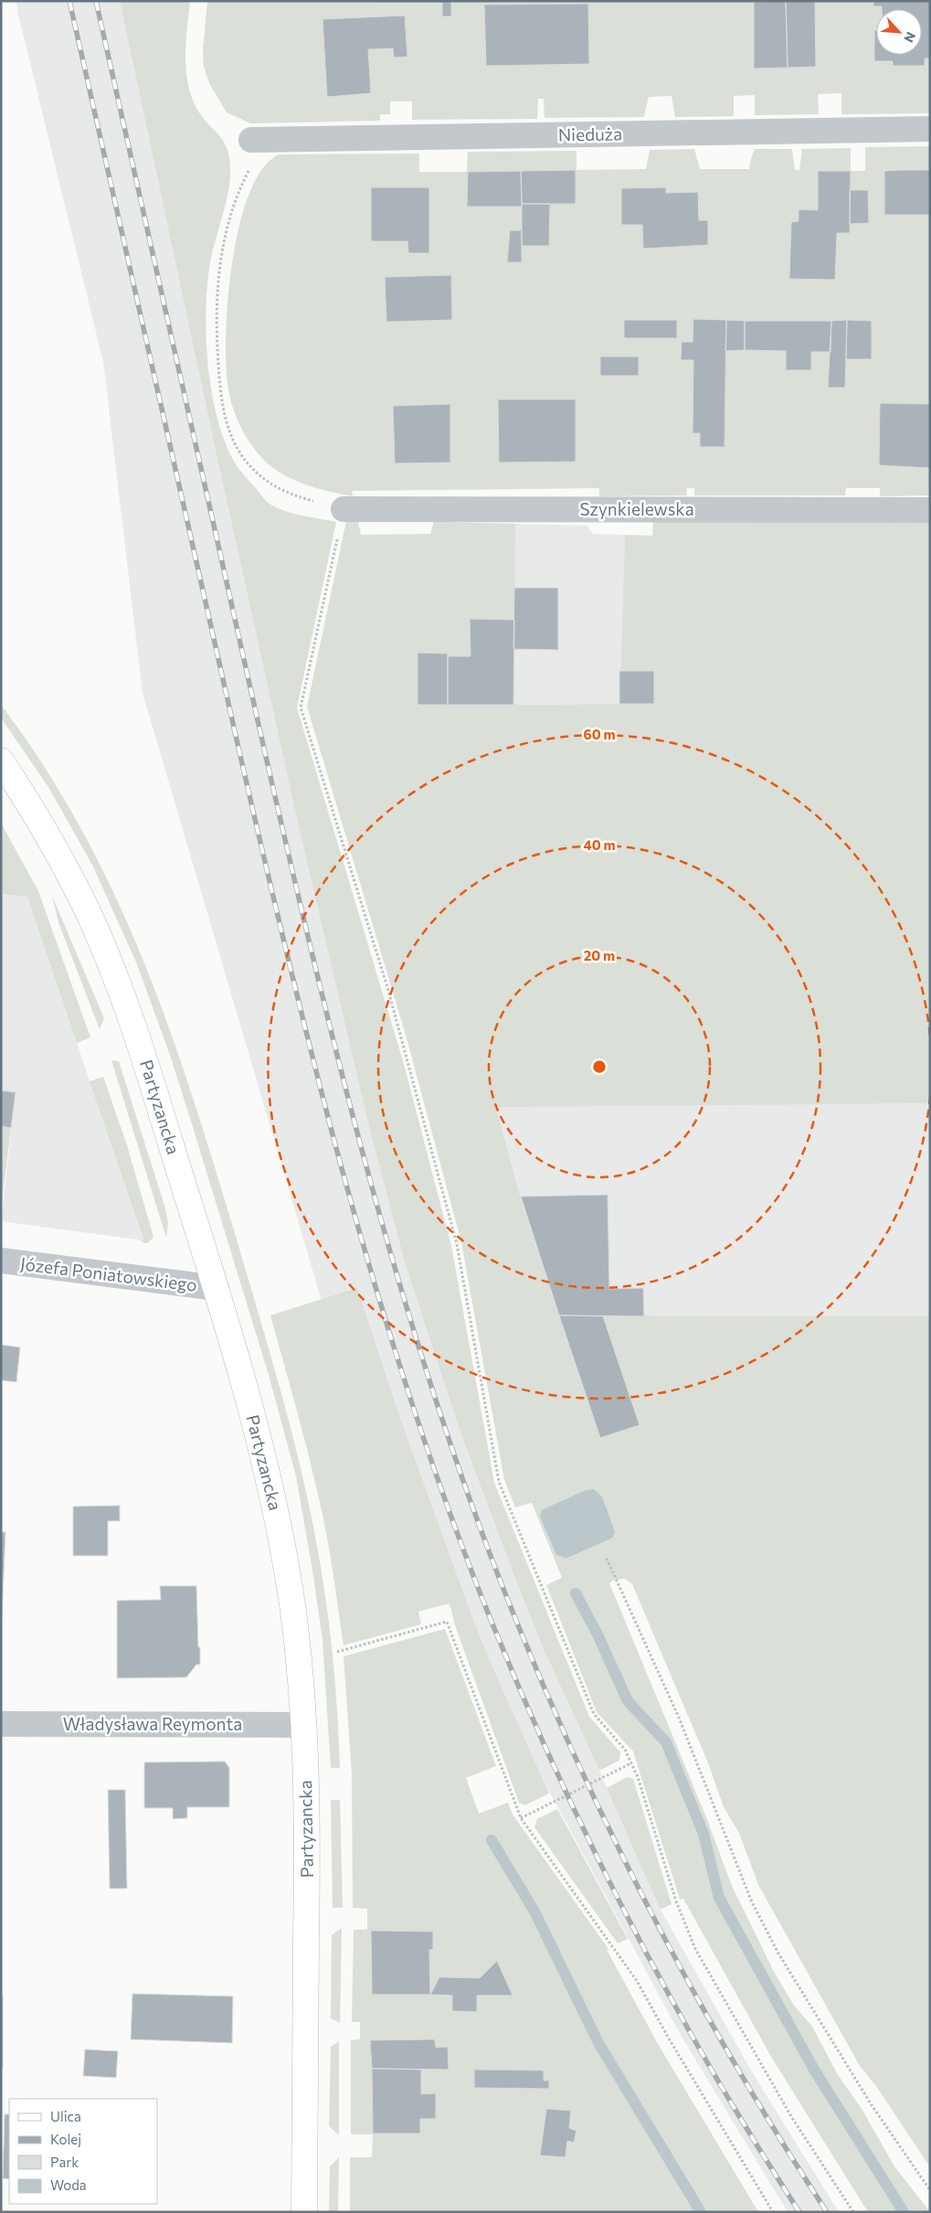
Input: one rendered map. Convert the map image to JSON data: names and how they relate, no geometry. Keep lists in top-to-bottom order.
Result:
{
  "streets": {
    "main road": ["Partyzancka"],
    "street": [
      "Nieduża",
      "Szynkielewska",
      "Józefa Poniatowskiego",
      "Władysława Reymonta"
    ]
  },
  "crossings": [
    ["Partyzancka", "Józefa Poniatowskiego"],
    ["Partyzancka", "Władysława Reymonta"]
  ],
  "legend": [
    "Ulica",
    "Kolej",
    "Park",
    "Woda"
  ],
  "north": "bottom right",
  "rings": ["60 m", "40 m", "20 m"]
}
